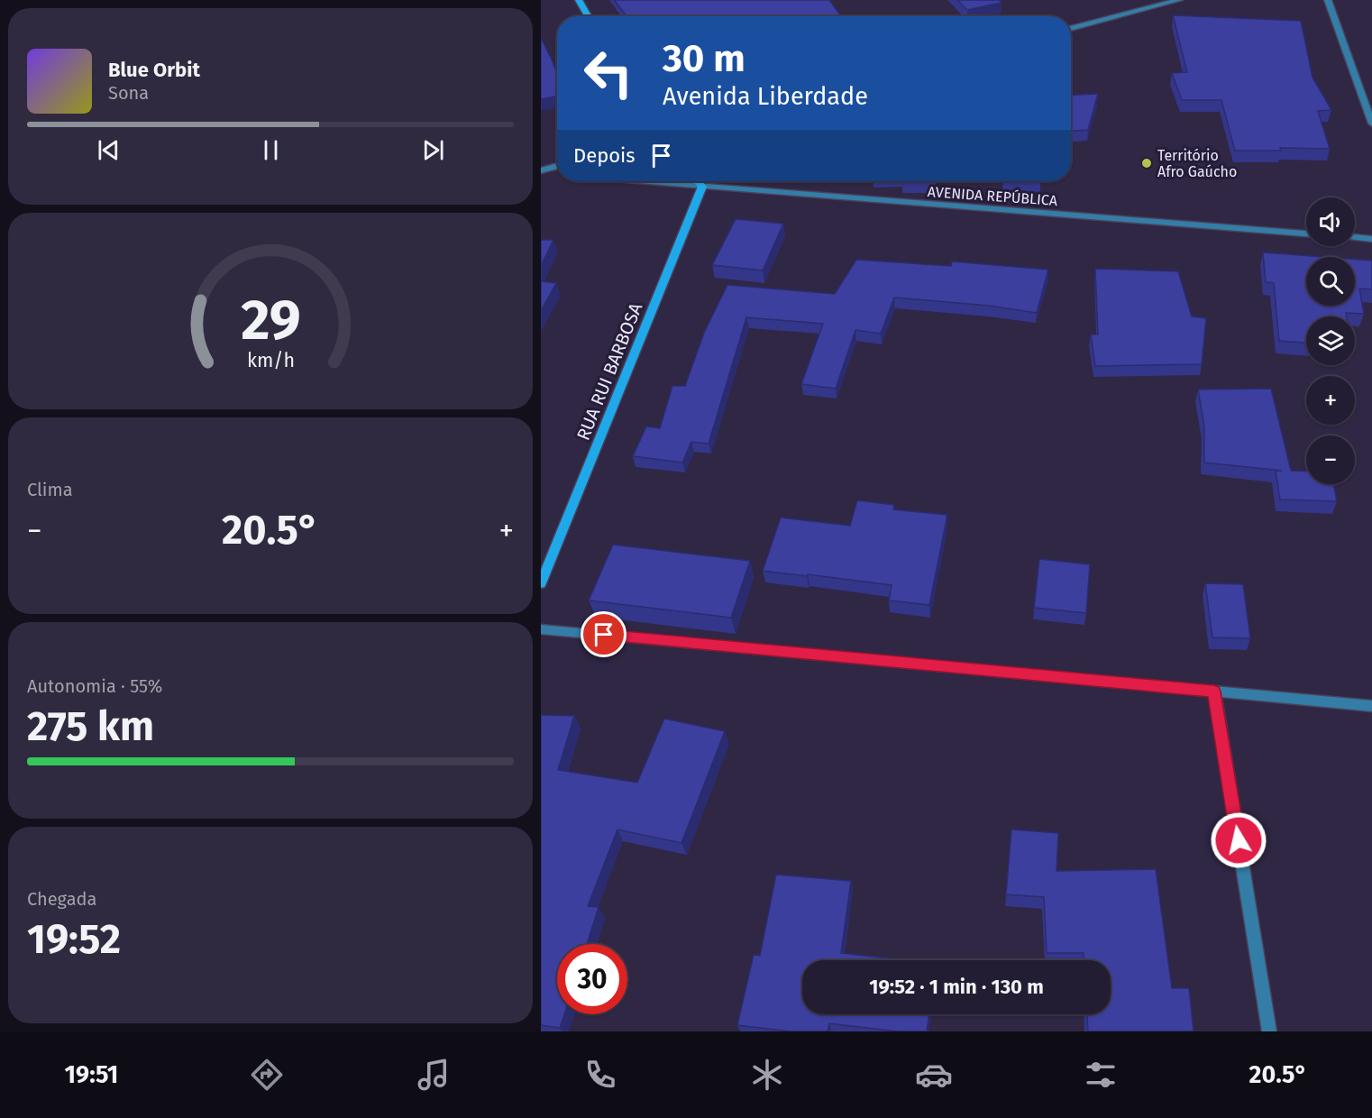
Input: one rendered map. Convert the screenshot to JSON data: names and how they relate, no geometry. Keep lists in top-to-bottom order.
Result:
{
  "streets": {
    "street": ["AVENIDA REPÚBLICA", "RUA RUI BARBOSA"]
  },
  "crossings": [
    ["AVENIDA REPÚBLICA", "RUA RUI BARBOSA"]
  ],
  "places": ["Território Afro Gaúcho"],
  "page": {
    "turn": ["30 m", "Avenida Liberdade"],
    "song": ["Blue Orbit", "Sona"],
    "then": "Depois",
    "map_buttons": ["+", "−"],
    "tile": [
      "Clima",
      ["Autonomia · 55%", "275 km"],
      ["Chegada", "19:52"]
    ],
    "heat": ["−", "20.5°", "+"],
    "limit": "30",
    "trip": "19:52 · 1 min · 130 m",
    "tabs": ["19:51", "20.5°"],
    "gauge": ["29", "km/h"]
  }
}
